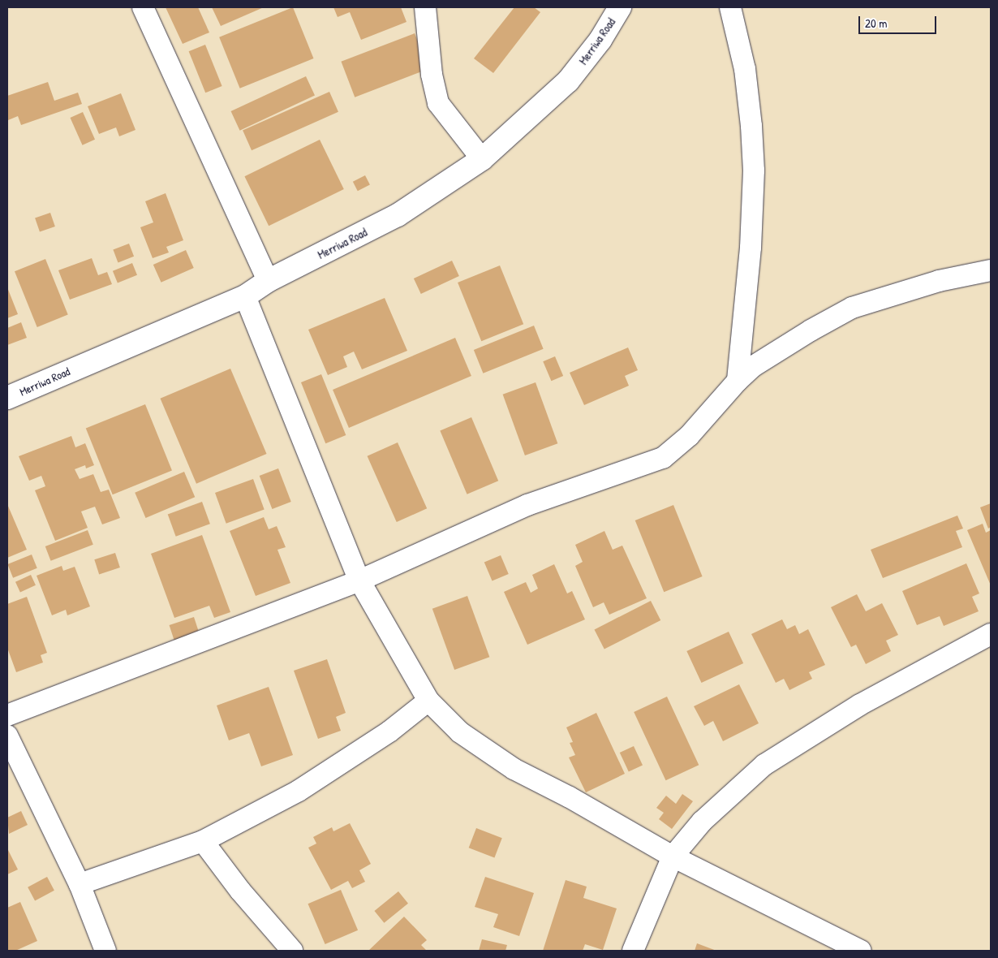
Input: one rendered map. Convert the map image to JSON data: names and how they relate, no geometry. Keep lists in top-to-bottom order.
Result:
{
  "streets": {
    "street": ["Merriwa Road"]
  },
  "scale_bar": "20 m"
}
